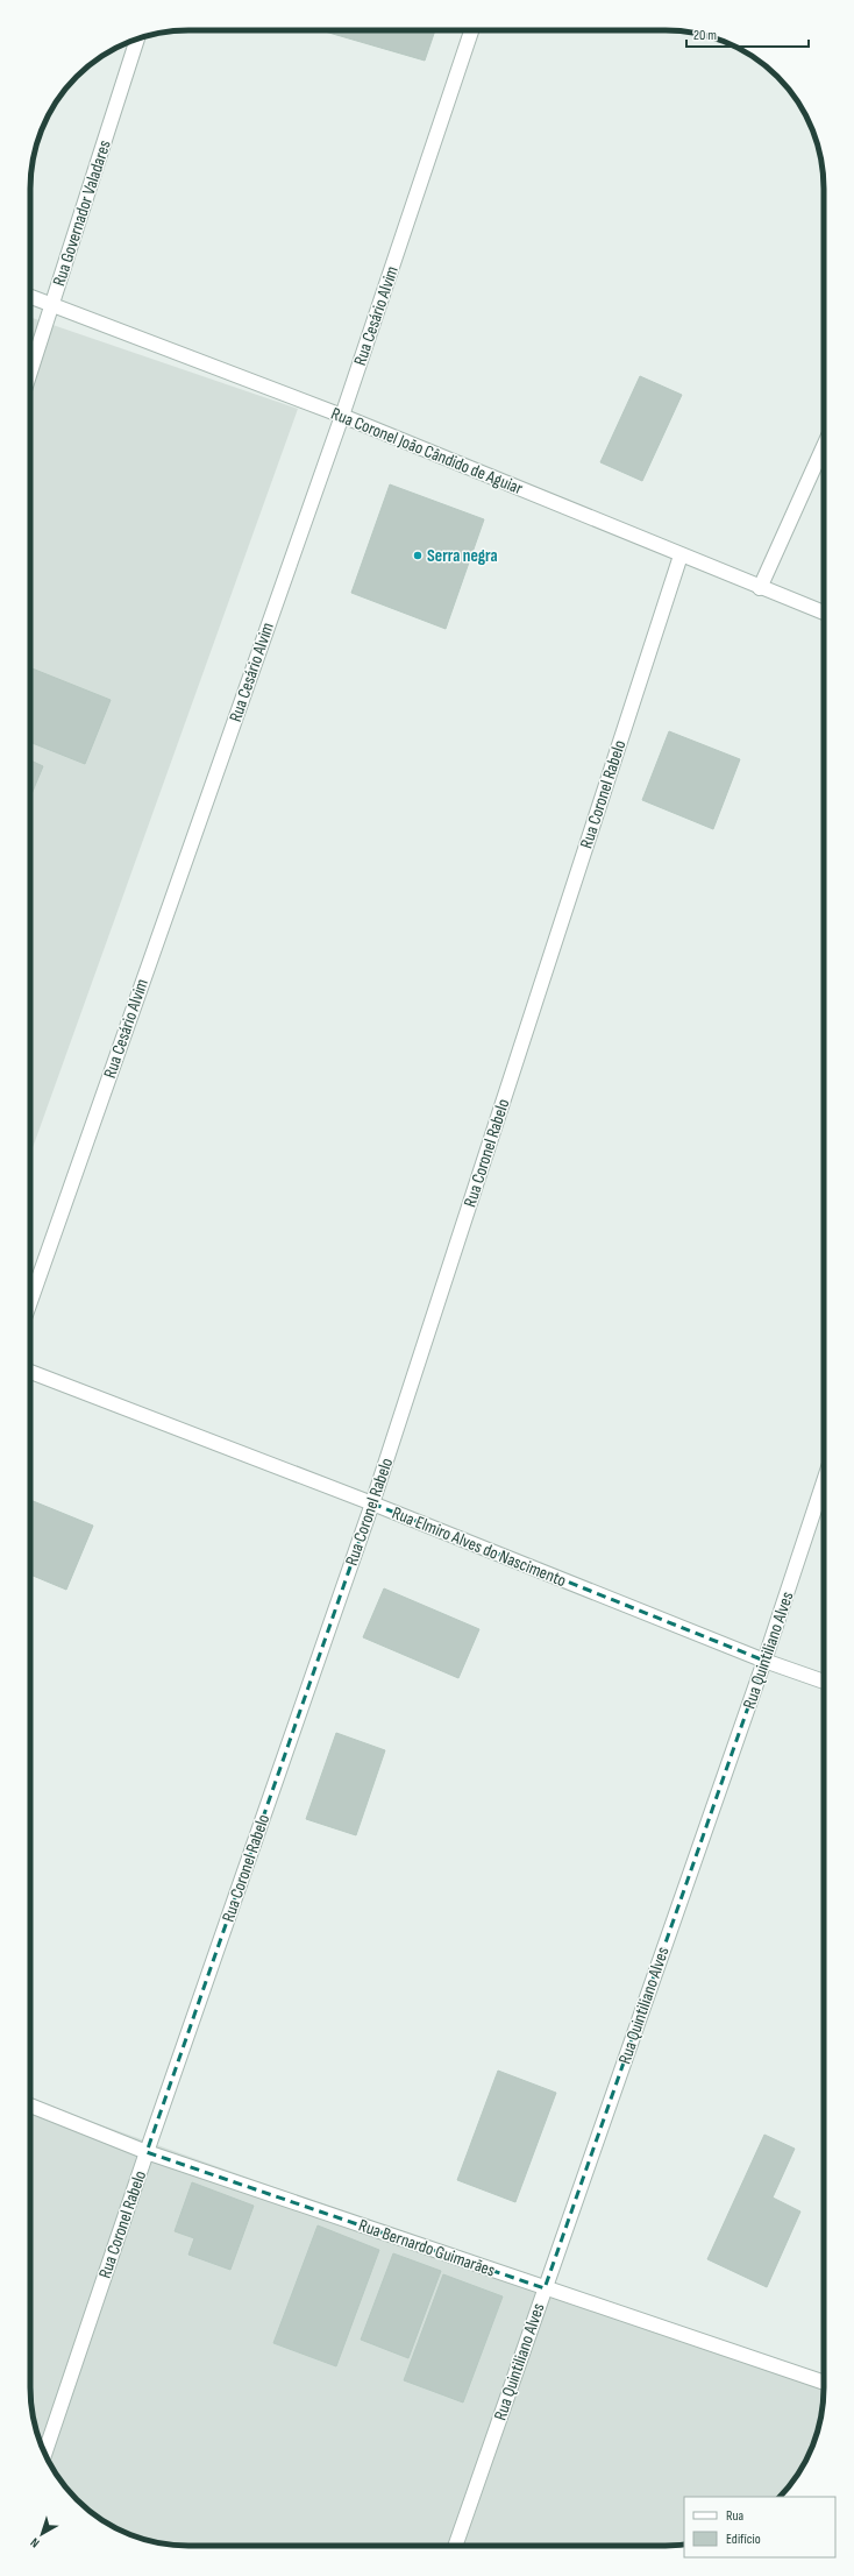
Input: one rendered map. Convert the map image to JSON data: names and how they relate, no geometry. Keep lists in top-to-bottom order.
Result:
{
  "streets": {
    "street": [
      "Rua Governador Valadares",
      "Rua Cesário Alvim",
      "Rua Coronel João Cândido de Aguiar",
      "Rua Coronel Rabelo",
      "Rua Elmiro Alves do Nascimento",
      "Rua Quintiliano Alves",
      "Rua Bernardo Guimarães"
    ]
  },
  "crossings": [
    ["Rua Governador Valadares", "Rua Coronel João Cândido de Aguiar"],
    ["Rua Cesário Alvim", "Rua Coronel João Cândido de Aguiar"],
    ["Rua Coronel João Cândido de Aguiar", "Rua Coronel Rabelo"],
    ["Rua Coronel Rabelo", "Rua Elmiro Alves do Nascimento"],
    ["Rua Coronel Rabelo", "Rua Bernardo Guimarães"],
    ["Rua Elmiro Alves do Nascimento", "Rua Quintiliano Alves"],
    ["Rua Quintiliano Alves", "Rua Bernardo Guimarães"]
  ],
  "places": ["Serra negra"],
  "legend": ["Rua", "Edifício"],
  "scale_bar": "20 m",
  "north": "bottom left"
}
